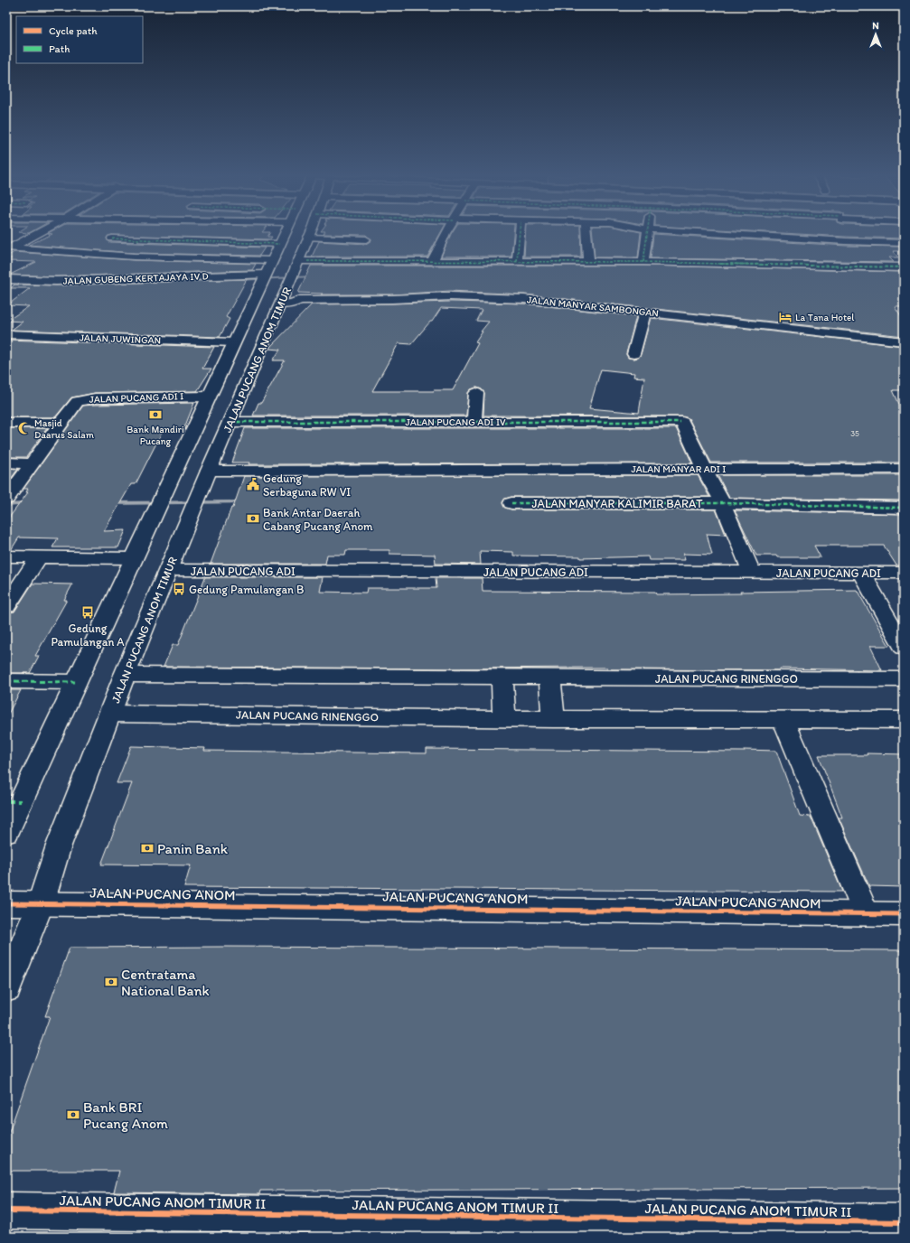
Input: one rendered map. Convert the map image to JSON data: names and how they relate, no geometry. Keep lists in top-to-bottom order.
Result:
{
  "streets": {
    "street": [
      "JALAN GUBENG KERTAJAYA IV D",
      "JALAN MANYAR SAMBONGAN",
      "JALAN JUWINGAN",
      "JALAN PUCANG ANOM TIMUR",
      "JALAN PUCANG ADI I",
      "JALAN PUCANG ADI IV",
      "JALAN MANYAR ADI I",
      "JALAN MANYAR KALIMIR BARAT",
      "JALAN PUCANG ADI",
      "JALAN PUCANG RINENGGO",
      "JALAN PUCANG ANOM",
      "JALAN PUCANG ANOM TIMUR II"
    ]
  },
  "crossings": [
    ["JALAN MANYAR SAMBONGAN", "JALAN PUCANG ANOM TIMUR"],
    ["JALAN PUCANG ANOM TIMUR", "JALAN PUCANG ADI IV"],
    ["JALAN PUCANG ANOM TIMUR", "JALAN MANYAR ADI I"],
    ["JALAN PUCANG ANOM TIMUR", "JALAN PUCANG ADI"],
    ["JALAN PUCANG ANOM TIMUR", "JALAN PUCANG RINENGGO"],
    ["JALAN PUCANG ANOM TIMUR", "JALAN PUCANG ANOM"],
    ["JALAN PUCANG ADI IV", "JALAN MANYAR ADI I"]
  ],
  "places": {
    "hotel": ["La Tana Hotel"],
    "bank": [
      "Bank Mandiri Pucang",
      "Bank Antar Daerah Cabang Pucang Anom",
      "Panin Bank",
      "Centratama National Bank",
      "Bank BRI Pucang Anom"
    ],
    "mosque": ["Masjid Daarus Salam"],
    "public building": ["Gedung Serbaguna RW VI"],
    "bus stop": ["Gedung Pamulangan B", "Gedung Pamulangan A"]
  },
  "house_numbers": ["35"],
  "legend": ["Cycle path", "Path"],
  "north": "top"
}
